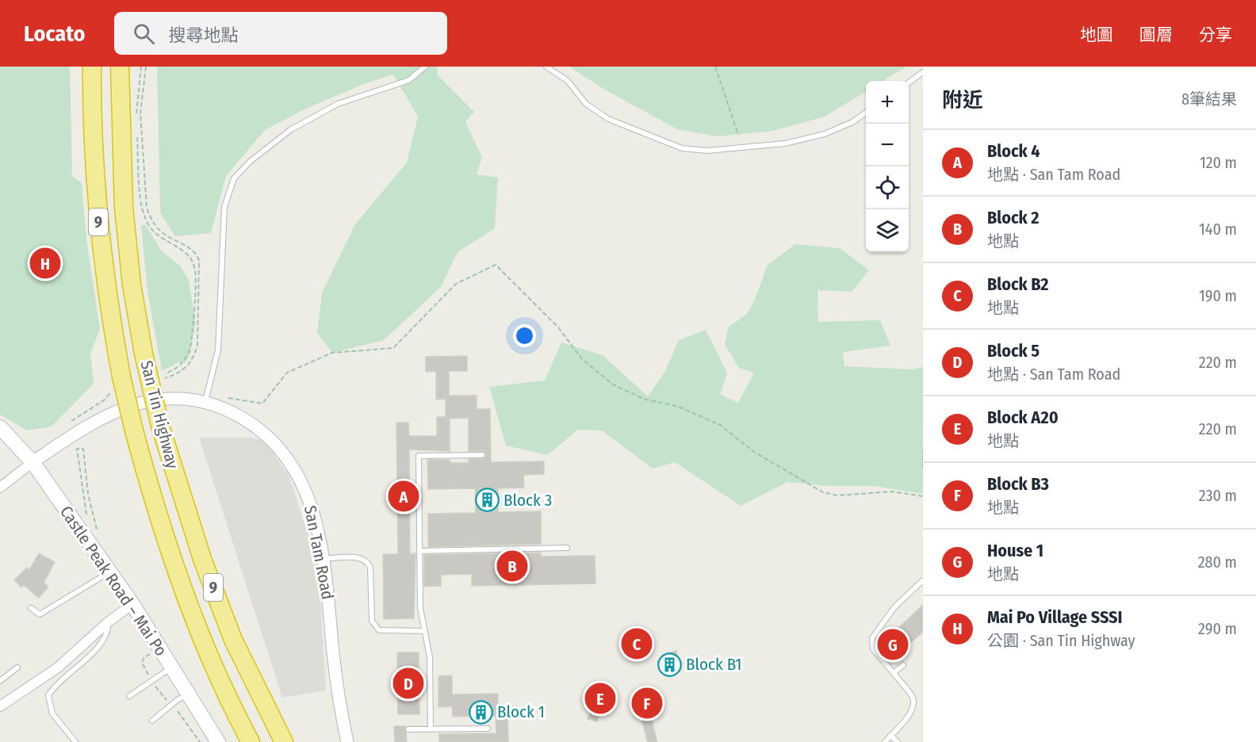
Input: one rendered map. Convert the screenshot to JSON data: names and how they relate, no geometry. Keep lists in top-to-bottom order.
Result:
{
  "streets": {
    "highway": ["9", "San Tin Highway"],
    "main road": ["Castle Peak Road – Mai Po"],
    "street": ["San Tam Road"]
  },
  "crossings": [
    ["San Tam Road", "Castle Peak Road – Mai Po"]
  ],
  "places": {
    "building": ["Block 3", "Block B1", "Block 1"]
  },
  "page": {
    "header": "Locato",
    "search": "搜尋地點",
    "nav": ["地圖", "圖層", "分享"],
    "heading": ["附近", "8筆結果"],
    "map_buttons": ["+", "−"],
    "list": [
      {
        "mark": "A",
        "name": "Block 4",
        "note": "地點 · San Tam Road",
        "value": "120 m"
      },
      {
        "mark": "B",
        "name": "Block 2",
        "note": "地點",
        "value": "140 m"
      },
      {
        "mark": "C",
        "name": "Block B2",
        "note": "地點",
        "value": "190 m"
      },
      {
        "mark": "D",
        "name": "Block 5",
        "note": "地點 · San Tam Road",
        "value": "220 m"
      },
      {
        "mark": "E",
        "name": "Block A20",
        "note": "地點",
        "value": "220 m"
      },
      {
        "mark": "F",
        "name": "Block B3",
        "note": "地點",
        "value": "230 m"
      },
      {
        "mark": "G",
        "name": "House 1",
        "note": "地點",
        "value": "280 m"
      },
      {
        "mark": "H",
        "name": "Mai Po Village SSSI",
        "note": "公園 · San Tin Highway",
        "value": "290 m"
      }
    ],
    "pins": [
      "H",
      "A",
      "B",
      "C",
      "G",
      "D",
      "E",
      "F"
    ]
  }
}
